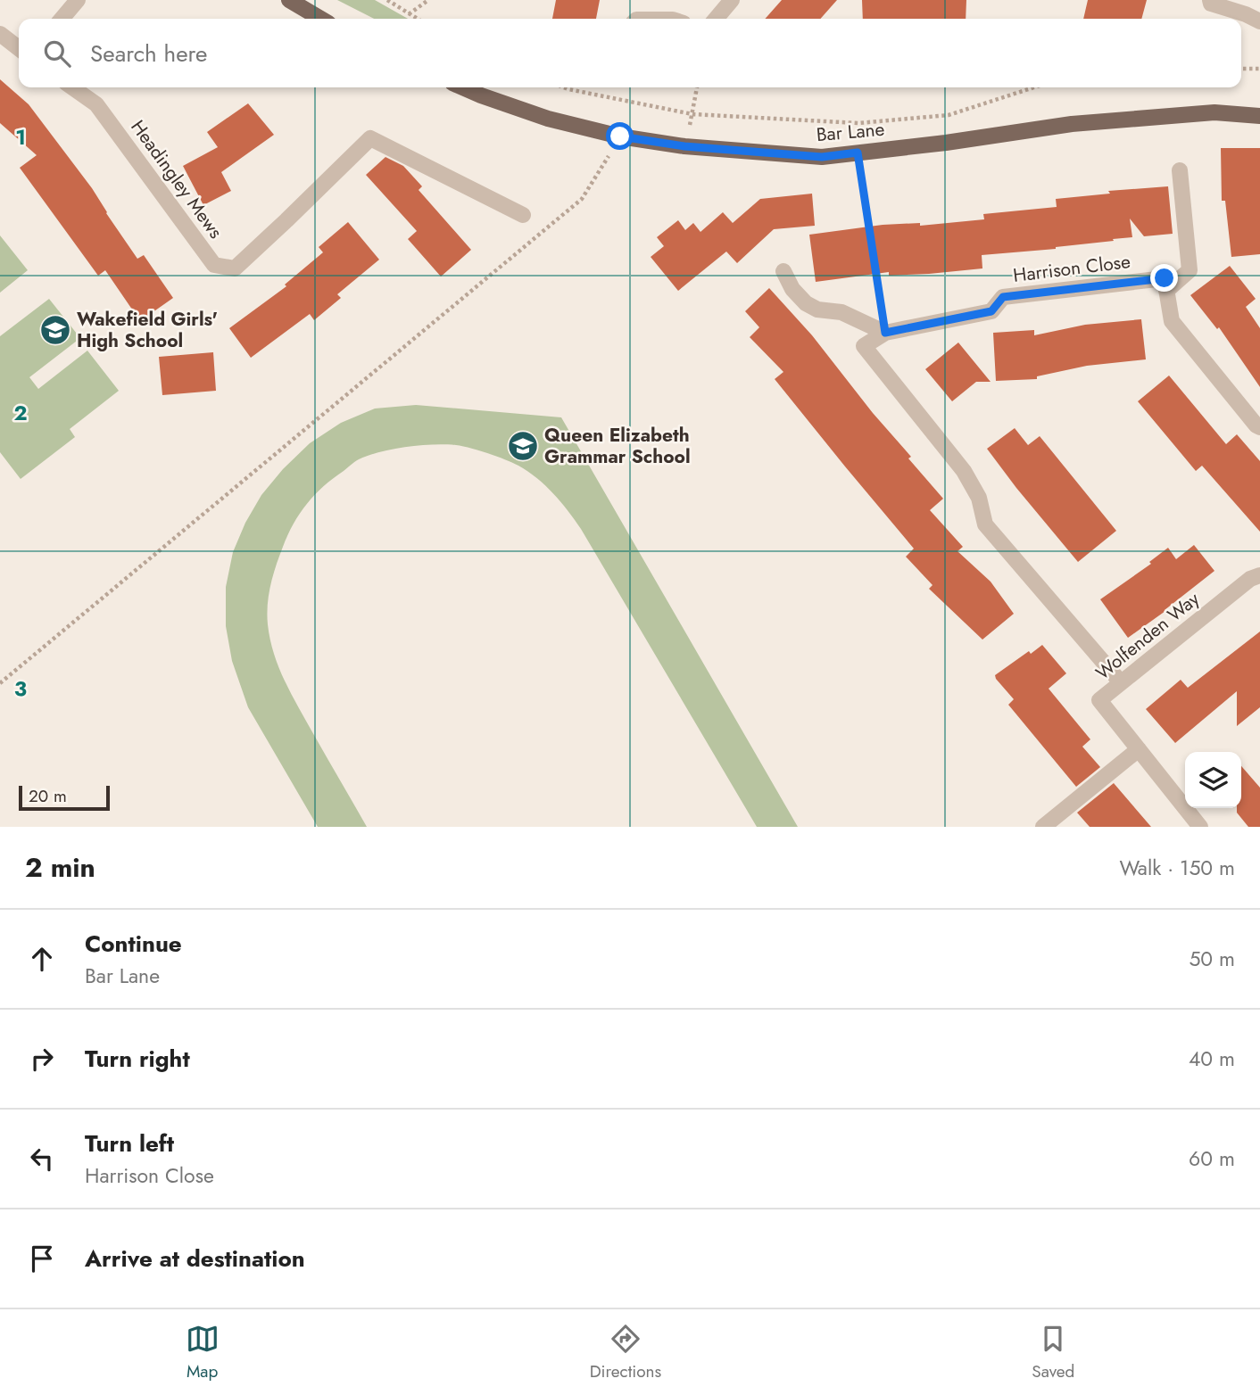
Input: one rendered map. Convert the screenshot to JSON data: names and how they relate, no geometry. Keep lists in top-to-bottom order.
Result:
{
  "streets": {
    "main road": ["Bar Lane"],
    "street": ["Headingley Mews", "Harrison Close", "Wolfenden Way"]
  },
  "places": {
    "school or university": ["Wakefield Girls' High School", "Queen Elizabeth Grammar School"]
  },
  "scale_bar": "20 m",
  "page": {
    "search": "Search here",
    "scale": "20 m",
    "heading": ["2 min", "Walk · 150 m"],
    "list": [
      ["Continue", "Bar Lane", "50 m"],
      ["Turn right", "40 m"],
      ["Turn left", "Harrison Close", "60 m"],
      "Arrive at destination"
    ],
    "nav": ["Map", "Directions", "Saved"]
  },
  "grid": {
    "rows": ["1", "2", "3"]
  }
}
